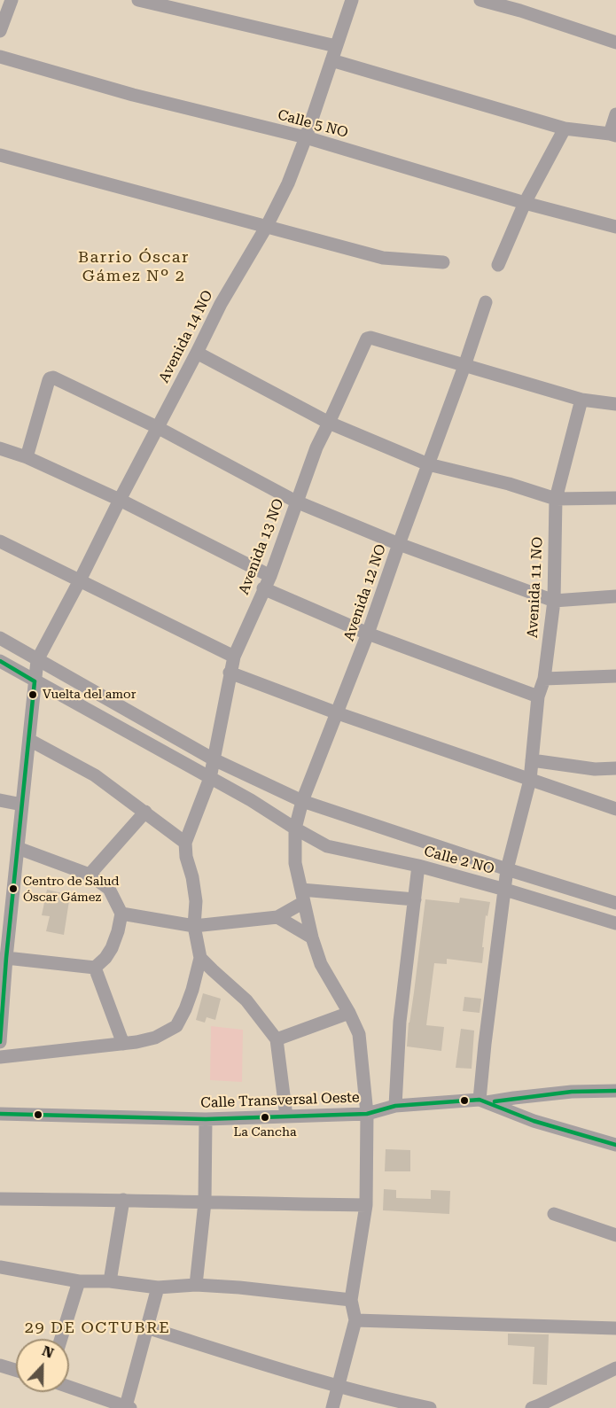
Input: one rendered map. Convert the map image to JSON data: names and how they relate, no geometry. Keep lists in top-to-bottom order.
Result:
{
  "streets": {
    "street": [
      "Calle 5 NO",
      "Avenida 14 NO",
      "Avenida 13 NO",
      "Avenida 11 NO",
      "Avenida 12 NO",
      "Calle 2 NO",
      "Calle Transversal Oeste"
    ]
  },
  "crossings": [
    ["Calle 5 NO", "Avenida 14 NO"],
    ["Avenida 14 NO", "Calle 2 NO"],
    ["Avenida 13 NO", "Avenida 12 NO"],
    ["Avenida 13 NO", "Calle 2 NO"],
    ["Avenida 11 NO", "Calle 2 NO"],
    ["Avenida 11 NO", "Calle Transversal Oeste"],
    ["Avenida 12 NO", "Calle 2 NO"],
    ["Avenida 12 NO", "Calle Transversal Oeste"]
  ],
  "districts": ["Barrio Óscar Gámez Nº 2", "29 DE OCTUBRE"],
  "places": ["Vuelta del amor", "Centro de Salud Óscar Gámez", "La Cancha"],
  "north": "top"
}
